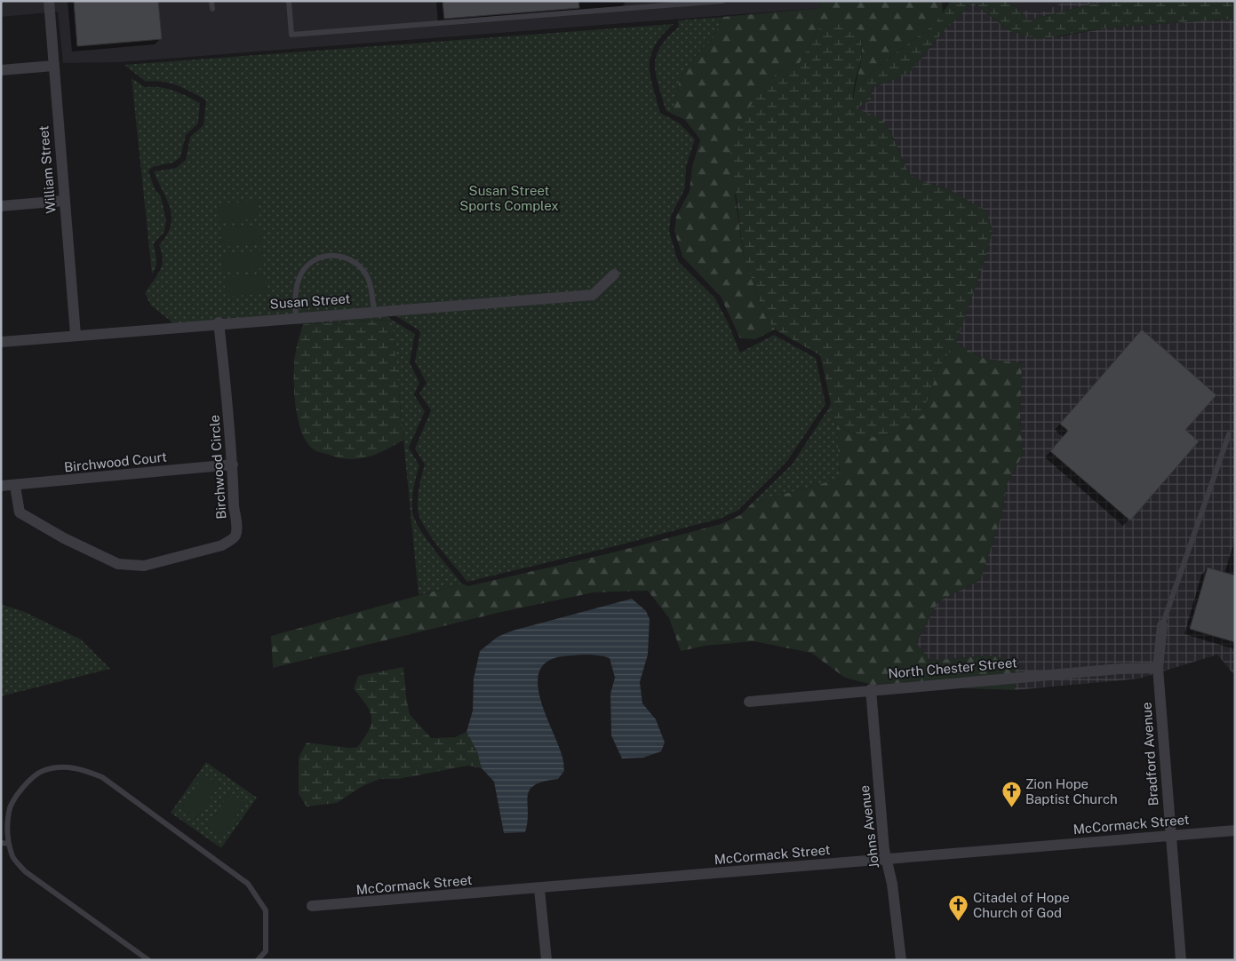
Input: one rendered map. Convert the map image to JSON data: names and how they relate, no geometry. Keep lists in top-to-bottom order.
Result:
{
  "streets": {
    "street": [
      "William Street",
      "Susan Street",
      "Birchwood Court",
      "Birchwood Circle",
      "North Chester Street",
      "Bradford Avenue",
      "McCormack Street",
      "Johns Avenue"
    ]
  },
  "crossings": [
    ["William Street", "Susan Street"],
    ["Susan Street", "Birchwood Circle"],
    ["Birchwood Court", "Birchwood Circle"],
    ["North Chester Street", "Bradford Avenue"],
    ["North Chester Street", "Johns Avenue"],
    ["Bradford Avenue", "McCormack Street"],
    ["McCormack Street", "Johns Avenue"]
  ],
  "parks": ["Susan Street Sports Complex"],
  "places": {
    "church": ["Zion Hope Baptist Church", "Citadel of Hope Church of God"]
  }
}
